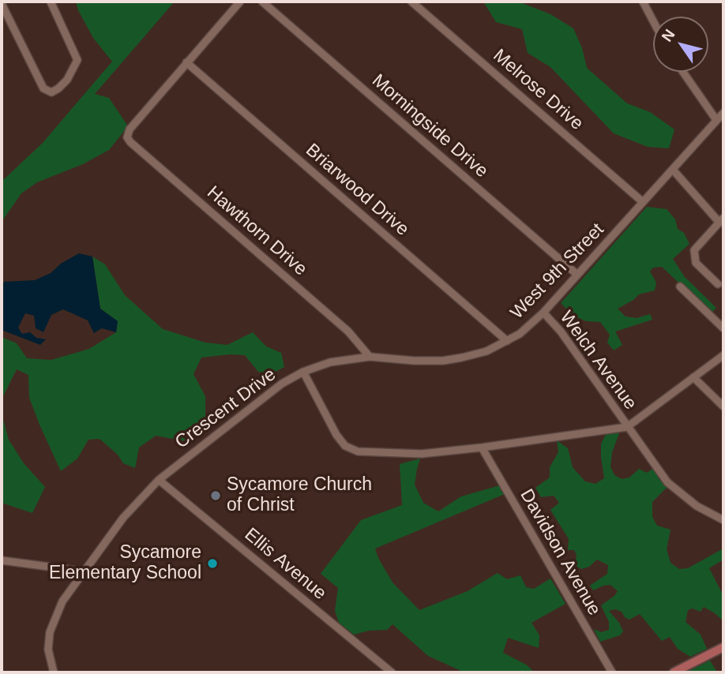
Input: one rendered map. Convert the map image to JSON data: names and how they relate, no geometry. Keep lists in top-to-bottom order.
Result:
{
  "streets": {
    "street": [
      "Melrose Drive",
      "Morningside Drive",
      "Briarwood Drive",
      "Hawthorn Drive",
      "West 9th Street",
      "Welch Avenue",
      "Crescent Drive",
      "Davidson Avenue",
      "Ellis Avenue"
    ]
  },
  "crossings": [
    ["Melrose Drive", "West 9th Street"],
    ["Morningside Drive", "West 9th Street"],
    ["Briarwood Drive", "Hawthorn Drive"],
    ["Briarwood Drive", "West 9th Street"],
    ["Hawthorn Drive", "West 9th Street"],
    ["West 9th Street", "Welch Avenue"],
    ["West 9th Street", "Crescent Drive"],
    ["Welch Avenue", "Crescent Drive"],
    ["Crescent Drive", "Davidson Avenue"],
    ["Crescent Drive", "Ellis Avenue"]
  ],
  "places": ["Sycamore Church of Christ", "Sycamore Elementary School"],
  "north": "top left"
}
